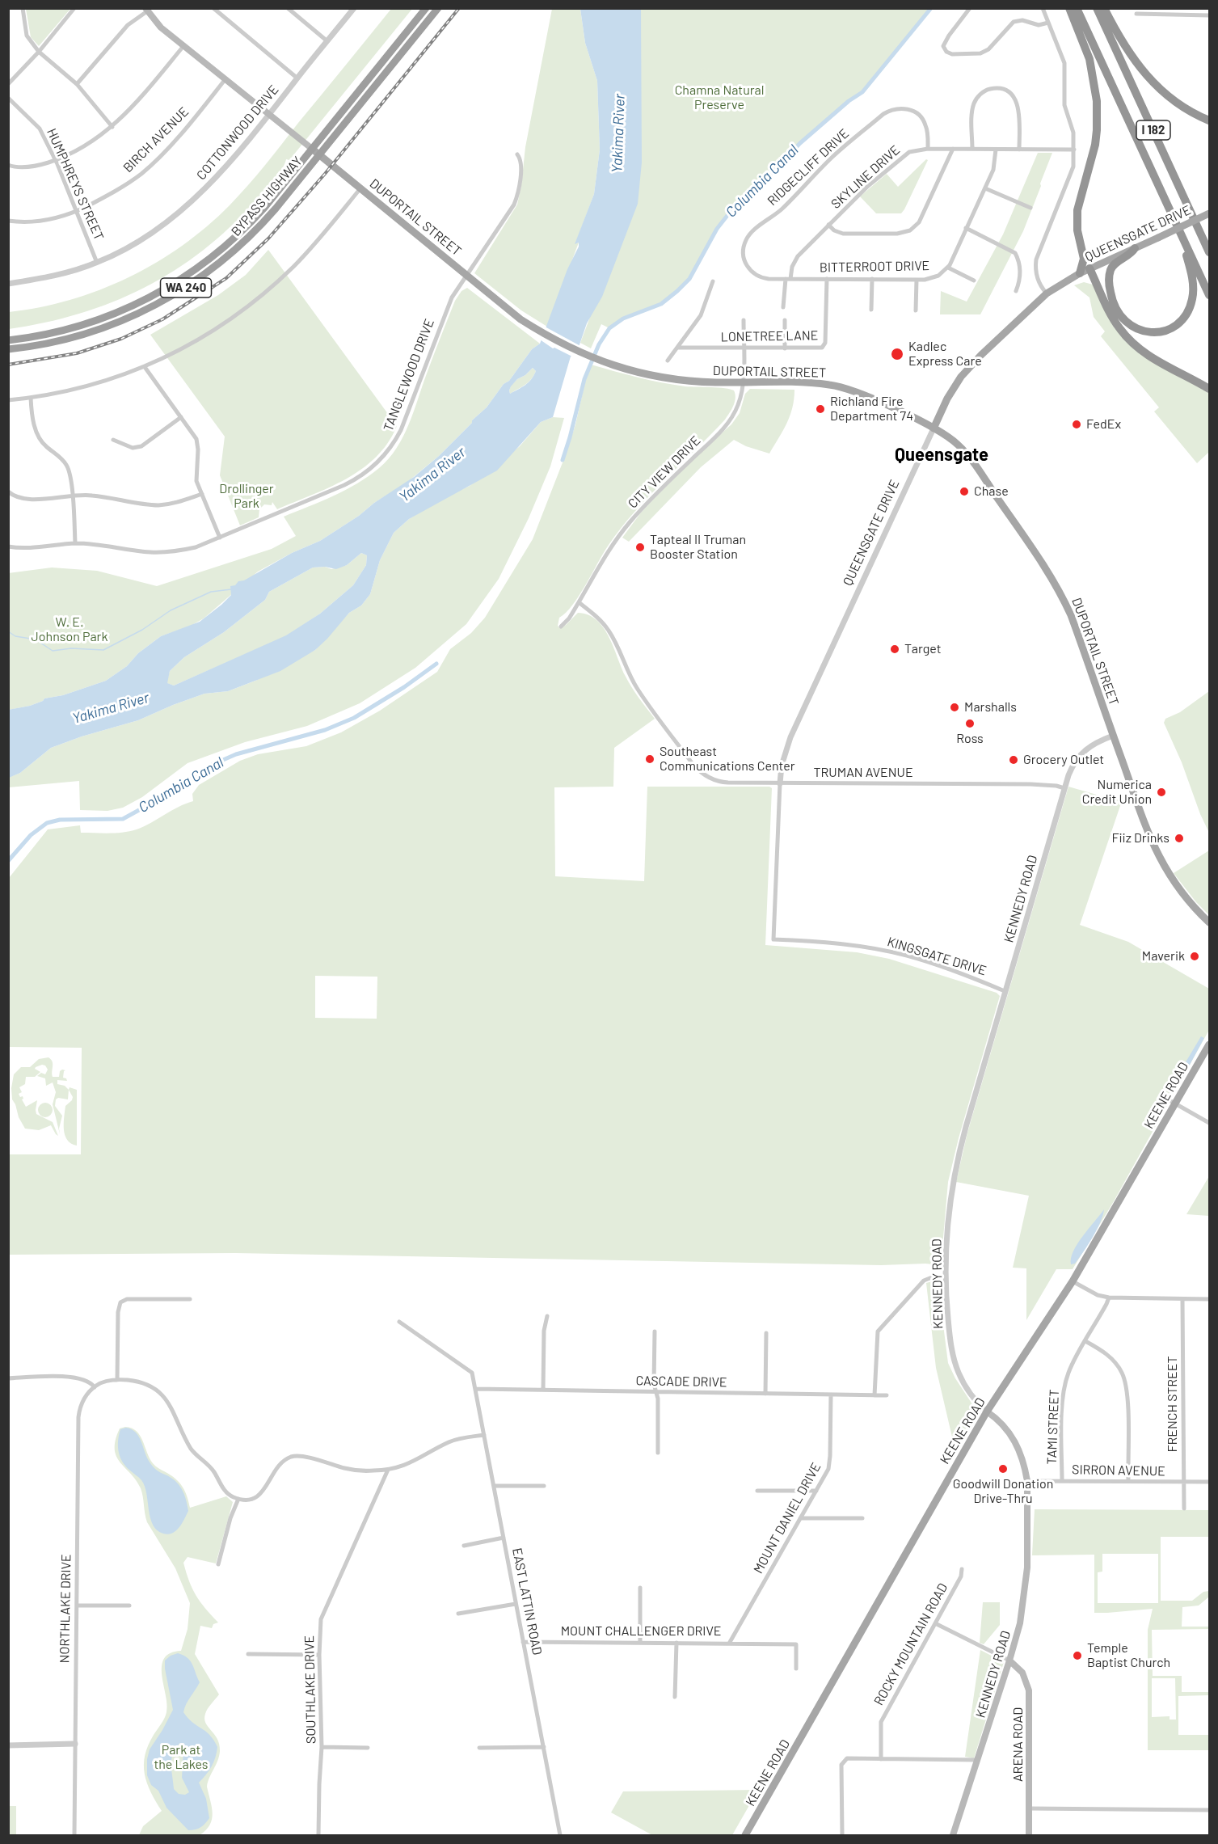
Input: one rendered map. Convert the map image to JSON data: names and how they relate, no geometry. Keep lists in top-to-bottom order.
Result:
{
  "streets": {
    "highway": ["I 182", "BYPASS HIGHWAY", "WA 240"],
    "main road": [
      "DUPORTAIL STREET",
      "QUEENSGATE DRIVE",
      "KENNEDY ROAD",
      "KEENE ROAD",
      "ARENA ROAD"
    ],
    "street": [
      "COTTONWOOD DRIVE",
      "BIRCH AVENUE",
      "RIDGECLIFF DRIVE",
      "SKYLINE DRIVE",
      "HUMPHREYS STREET",
      "BITTERROOT DRIVE",
      "LONETREE LANE",
      "TANGLEWOOD DRIVE",
      "CITY VIEW DRIVE",
      "TRUMAN AVENUE",
      "KINGSGATE DRIVE",
      "CASCADE DRIVE",
      "FRENCH STREET",
      "TAMI STREET",
      "SIRRON AVENUE",
      "MOUNT DANIEL DRIVE",
      "EAST LATTIN ROAD",
      "NORTHLAKE DRIVE",
      "MOUNT CHALLENGER DRIVE",
      "ROCKY MOUNTAIN ROAD",
      "SOUTHLAKE DRIVE"
    ]
  },
  "crossings": [
    ["COTTONWOOD DRIVE", "HUMPHREYS STREET"],
    ["COTTONWOOD DRIVE", "DUPORTAIL STREET"],
    ["BIRCH AVENUE", "HUMPHREYS STREET"],
    ["BIRCH AVENUE", "DUPORTAIL STREET"],
    ["RIDGECLIFF DRIVE", "SKYLINE DRIVE"],
    ["RIDGECLIFF DRIVE", "BITTERROOT DRIVE"],
    ["SKYLINE DRIVE", "BITTERROOT DRIVE"],
    ["BYPASS HIGHWAY", "DUPORTAIL STREET"],
    ["DUPORTAIL STREET", "QUEENSGATE DRIVE"],
    ["DUPORTAIL STREET", "TANGLEWOOD DRIVE"],
    ["DUPORTAIL STREET", "CITY VIEW DRIVE"],
    ["DUPORTAIL STREET", "KENNEDY ROAD"],
    ["QUEENSGATE DRIVE", "TRUMAN AVENUE"],
    ["QUEENSGATE DRIVE", "KINGSGATE DRIVE"],
    ["BITTERROOT DRIVE", "LONETREE LANE"],
    ["LONETREE LANE", "CITY VIEW DRIVE"],
    ["CITY VIEW DRIVE", "TRUMAN AVENUE"],
    ["TRUMAN AVENUE", "KENNEDY ROAD"],
    ["KENNEDY ROAD", "KINGSGATE DRIVE"],
    ["KENNEDY ROAD", "KEENE ROAD"],
    ["KENNEDY ROAD", "SIRRON AVENUE"],
    ["KENNEDY ROAD", "ARENA ROAD"],
    ["CASCADE DRIVE", "MOUNT DANIEL DRIVE"],
    ["CASCADE DRIVE", "EAST LATTIN ROAD"],
    ["FRENCH STREET", "SIRRON AVENUE"],
    ["TAMI STREET", "SIRRON AVENUE"],
    ["MOUNT DANIEL DRIVE", "MOUNT CHALLENGER DRIVE"],
    ["EAST LATTIN ROAD", "MOUNT CHALLENGER DRIVE"]
  ],
  "districts": ["Queensgate"],
  "water": ["Yakima River", "Columbia Canal"],
  "parks": [
    "Chamna Natural Preserve",
    "Drollinger Park",
    "W. E. Johnson Park",
    "Park at the Lakes"
  ],
  "places": [
    "Kadlec Express Care",
    "Richland Fire Department 74",
    "FedEx",
    "Chase",
    "Tapteal II Truman Booster Station",
    "Target",
    "Marshalls",
    "Ross",
    "Southeast Communications Center",
    "Grocery Outlet",
    "Numerica Credit Union",
    "Fiiz Drinks",
    "Maverik",
    "Goodwill Donation Drive-Thru",
    "Temple Baptist Church"
  ]
}
